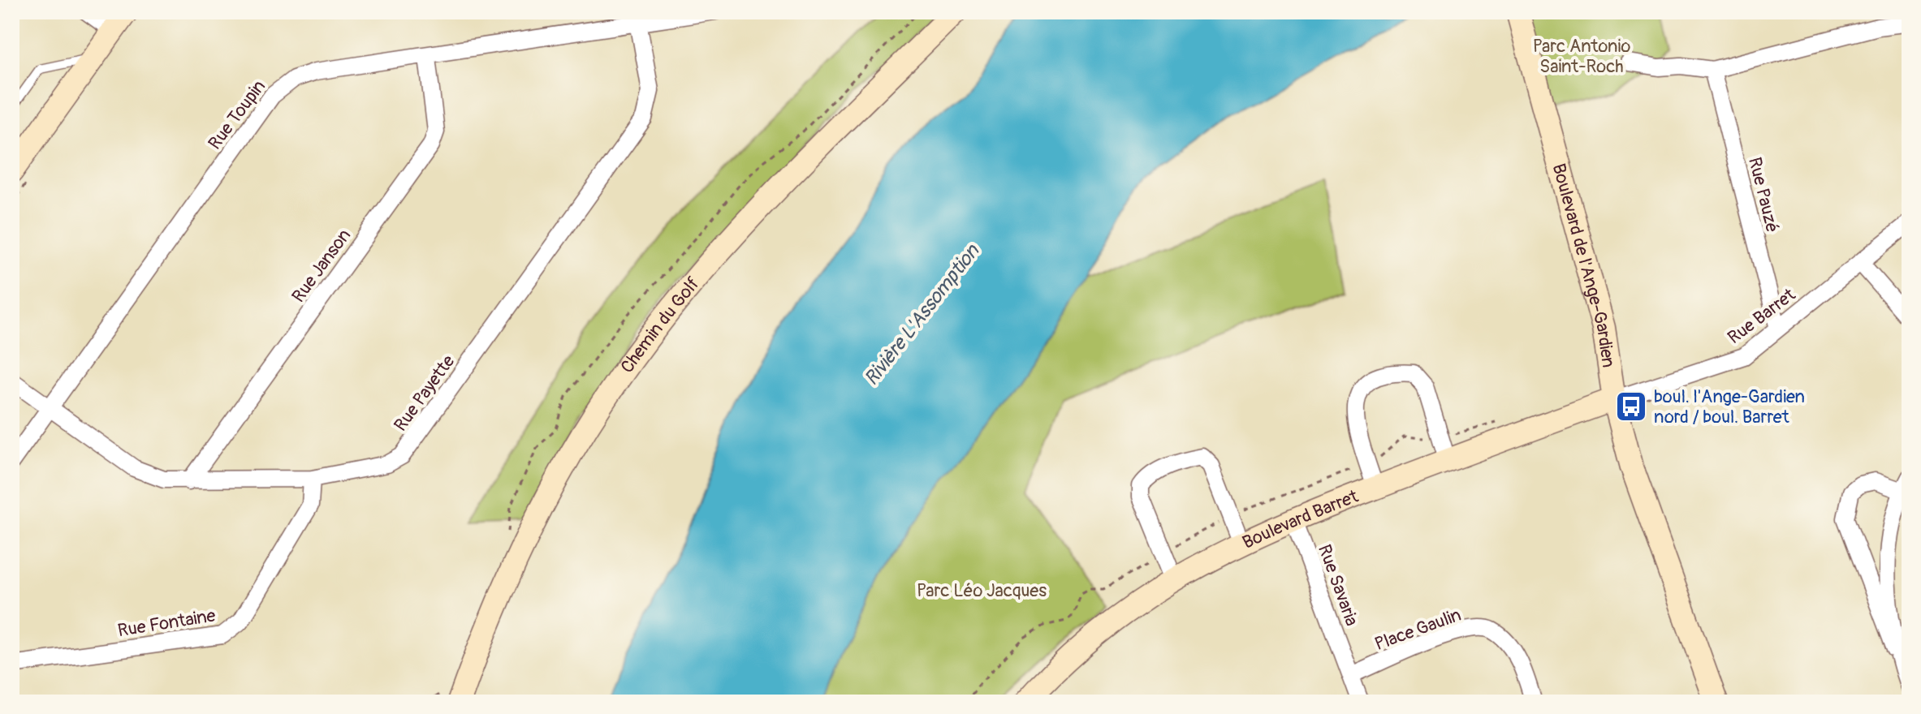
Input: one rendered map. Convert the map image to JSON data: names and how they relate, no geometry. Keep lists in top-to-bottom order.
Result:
{
  "streets": {
    "street": [
      "Rue Toupin",
      "Rue Pauzé",
      "Rue Janson",
      "Boulevard de l'Ange-Gardien",
      "Rue Barret",
      "Chemin du Golf",
      "Rue Payette",
      "Boulevard Barret",
      "Rue Savaria",
      "Rue Fontaine",
      "Place Gaulin"
    ]
  },
  "crossings": [
    ["Rue Toupin", "Rue Janson"],
    ["Rue Toupin", "Rue Payette"],
    ["Rue Pauzé", "Rue Barret"],
    ["Rue Janson", "Rue Payette"],
    ["Boulevard de l'Ange-Gardien", "Rue Barret"],
    ["Boulevard de l'Ange-Gardien", "Boulevard Barret"],
    ["Rue Barret", "Boulevard Barret"],
    ["Rue Payette", "Rue Fontaine"],
    ["Boulevard Barret", "Rue Savaria"],
    ["Rue Savaria", "Place Gaulin"]
  ],
  "water": ["Rivière L'Assomption"],
  "parks": ["Parc Antonio Saint-Roch", "Parc Léo Jacques"],
  "places": {
    "bus stop": ["boul. l'Ange-Gardien nord / boul. Barret"]
  }
}
